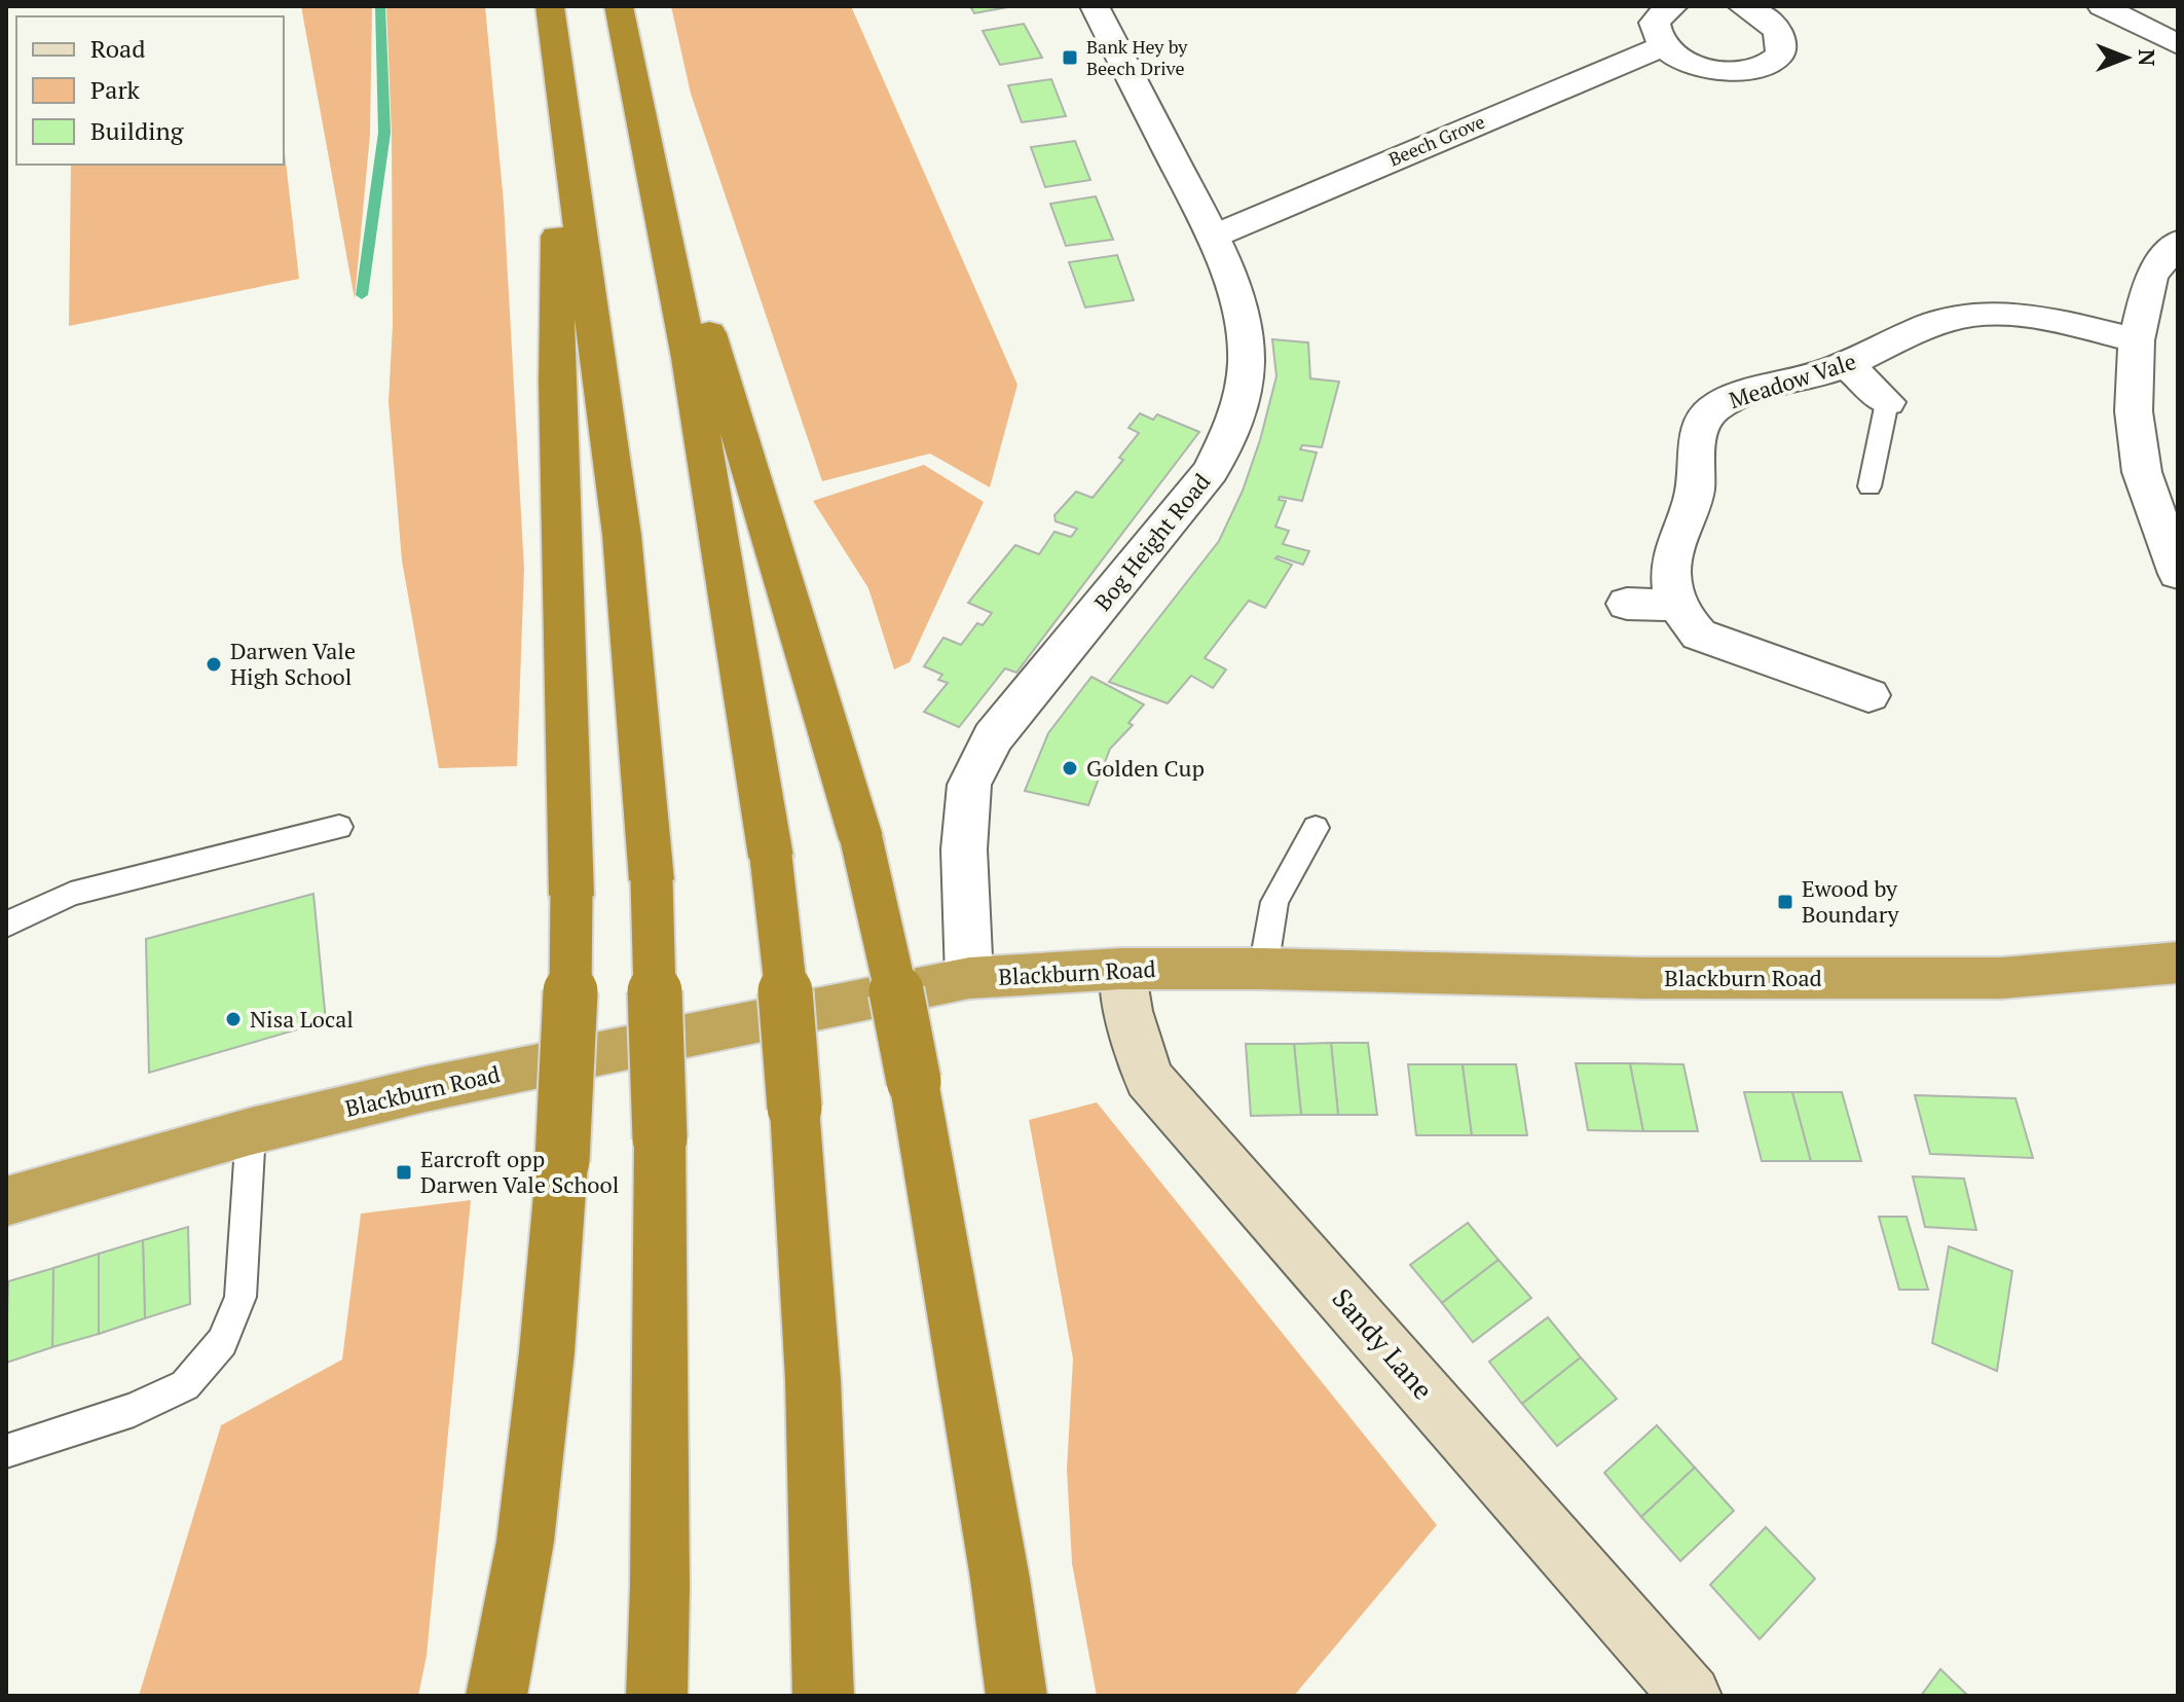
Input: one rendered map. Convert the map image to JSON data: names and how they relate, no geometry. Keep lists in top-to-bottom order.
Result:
{
  "streets": {
    "highway": ["Blackburn Road"],
    "main road": ["Sandy Lane"],
    "street": ["Beech Grove", "Meadow Vale", "Bog Height Road"]
  },
  "crossings": [
    ["Beech Grove", "Bog Height Road"],
    ["Bog Height Road", "Blackburn Road"],
    ["Blackburn Road", "Sandy Lane"]
  ],
  "places": {
    "transit": ["Bank Hey by Beech Drive", "Ewood by Boundary", "Earcroft opp Darwen Vale School"],
    "other": ["Darwen Vale High School", "Golden Cup", "Nisa Local"]
  },
  "legend": ["Road", "Park", "Building"],
  "north": "right"
}
